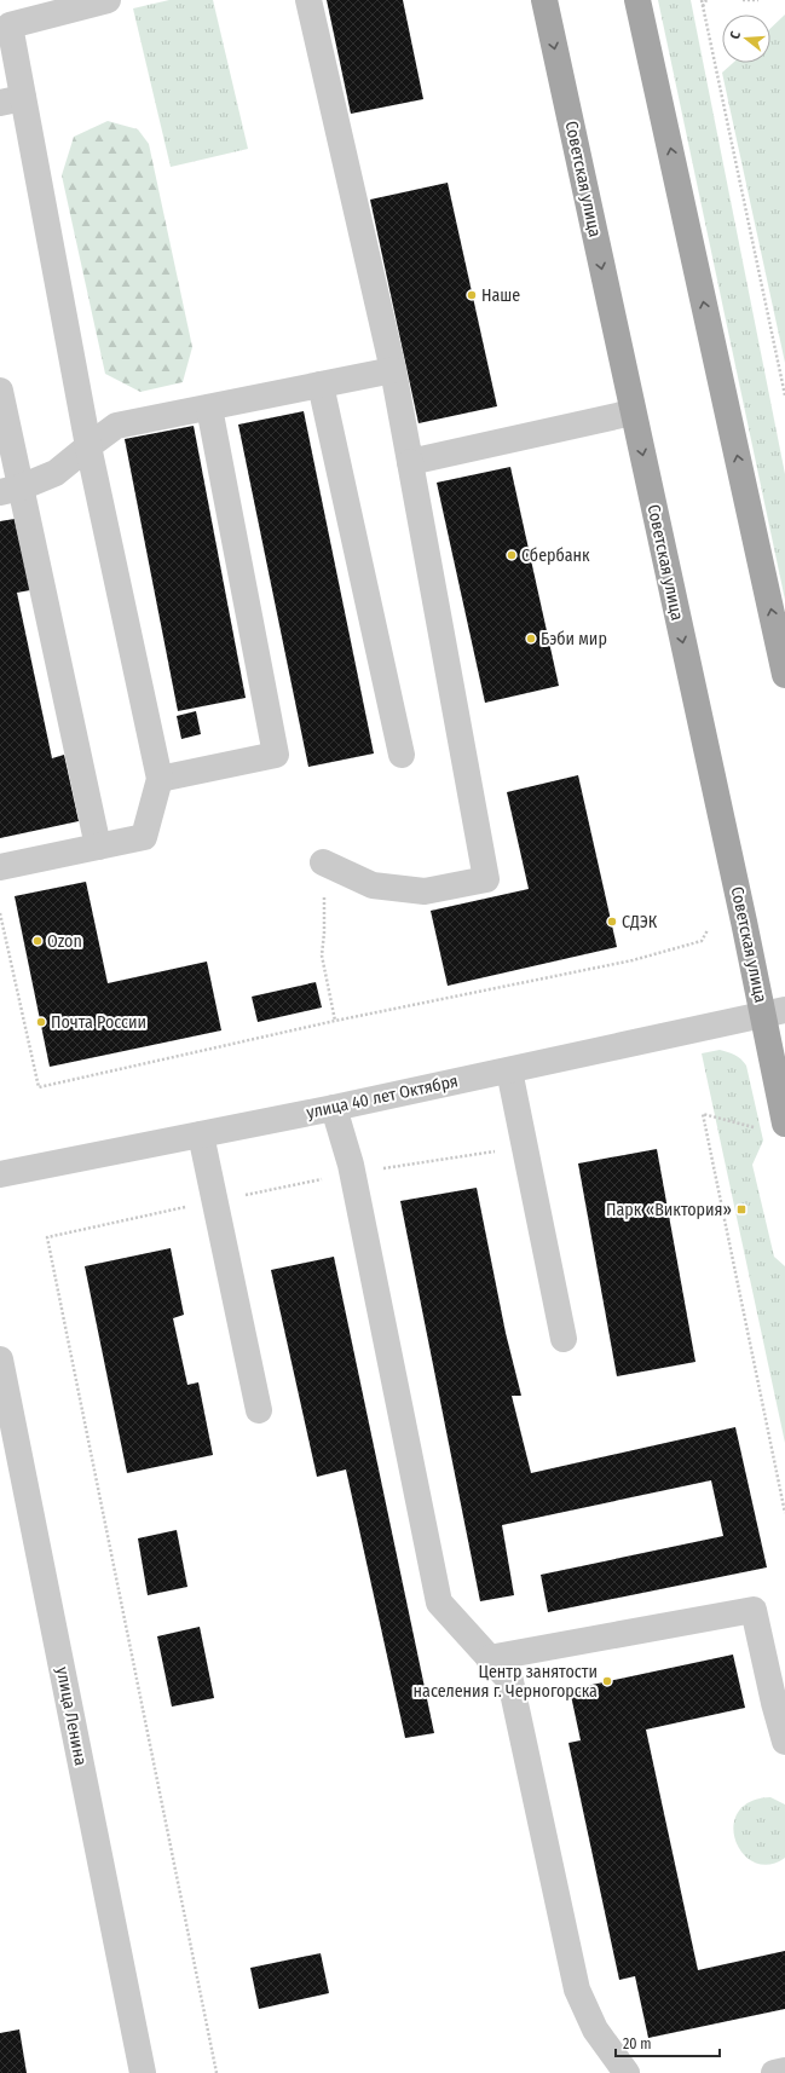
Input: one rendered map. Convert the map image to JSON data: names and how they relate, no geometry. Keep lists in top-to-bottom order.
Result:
{
  "streets": {
    "main road": ["Советская улица"],
    "street": ["улица 40 лет Октября", "улица Ленина"]
  },
  "crossings": [
    ["Советская улица", "улица 40 лет Октября"]
  ],
  "places": {
    "other": [
      "Наше",
      "Сбербанк",
      "Бэби мир",
      "СДЭК",
      "Ozon",
      "Почта России",
      "Центр занятости населения г. Черногорска"
    ],
    "transit": ["Парк «Виктория»"]
  },
  "scale_bar": "20 m",
  "north": "left"
}
